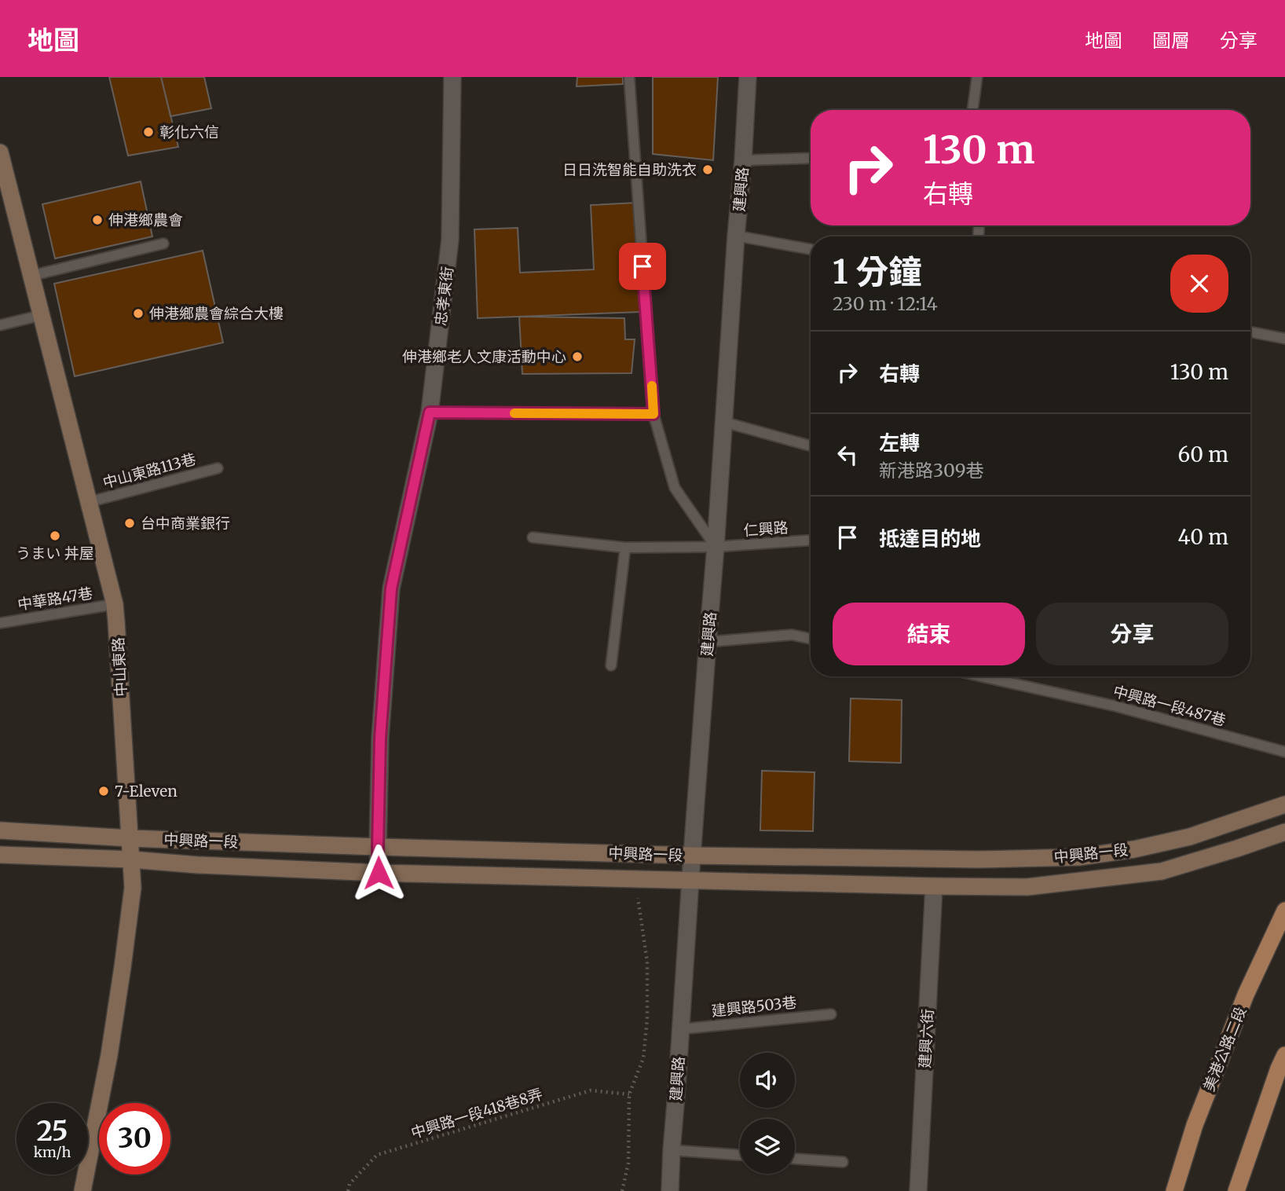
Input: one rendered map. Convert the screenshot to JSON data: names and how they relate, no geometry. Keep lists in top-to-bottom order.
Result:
{
  "streets": {
    "main road": ["中山東路", "中興路一段", "美港公路二段"],
    "street": ["建興路", "忠孝東街", "建興六街"],
    "lane": [
      "中山東路113巷",
      "仁興路",
      "中華路47巷",
      "中興路一段487巷",
      "建興路503巷"
    ],
    "path": ["中興路一段418巷8弄"]
  },
  "crossings": [
    ["建興路", "仁興路"],
    ["建興路", "中興路一段"],
    ["建興路", "建興路503巷"],
    ["忠孝東街", "中興路一段"],
    ["中山東路113巷", "中山東路"],
    ["中華路47巷", "中山東路"],
    ["中山東路", "中興路一段"],
    ["中興路一段", "建興六街"]
  ],
  "places": [
    "彰化六信",
    "日日洗智能自助洗衣",
    "伸港鄉農會",
    "伸港鄉農會綜合大樓",
    "伸港鄉老人文康活動中心",
    "台中商業銀行",
    "うまい 丼屋",
    "7-Eleven"
  ],
  "page": {
    "header": "地圖",
    "nav": ["地圖", "圖層", "分享"],
    "turn": ["130 m", "右轉"],
    "heading": ["1 分鐘", "230 m · 12:14"],
    "list": [
      {
        "name": "右轉",
        "value": "130 m"
      },
      {
        "name": "左轉",
        "note": "新港路309巷",
        "value": "60 m"
      },
      {
        "name": "抵達目的地",
        "value": "40 m"
      }
    ],
    "buttons": ["結束", "分享"],
    "speed": "25 km/h",
    "limit": "30"
  }
}
